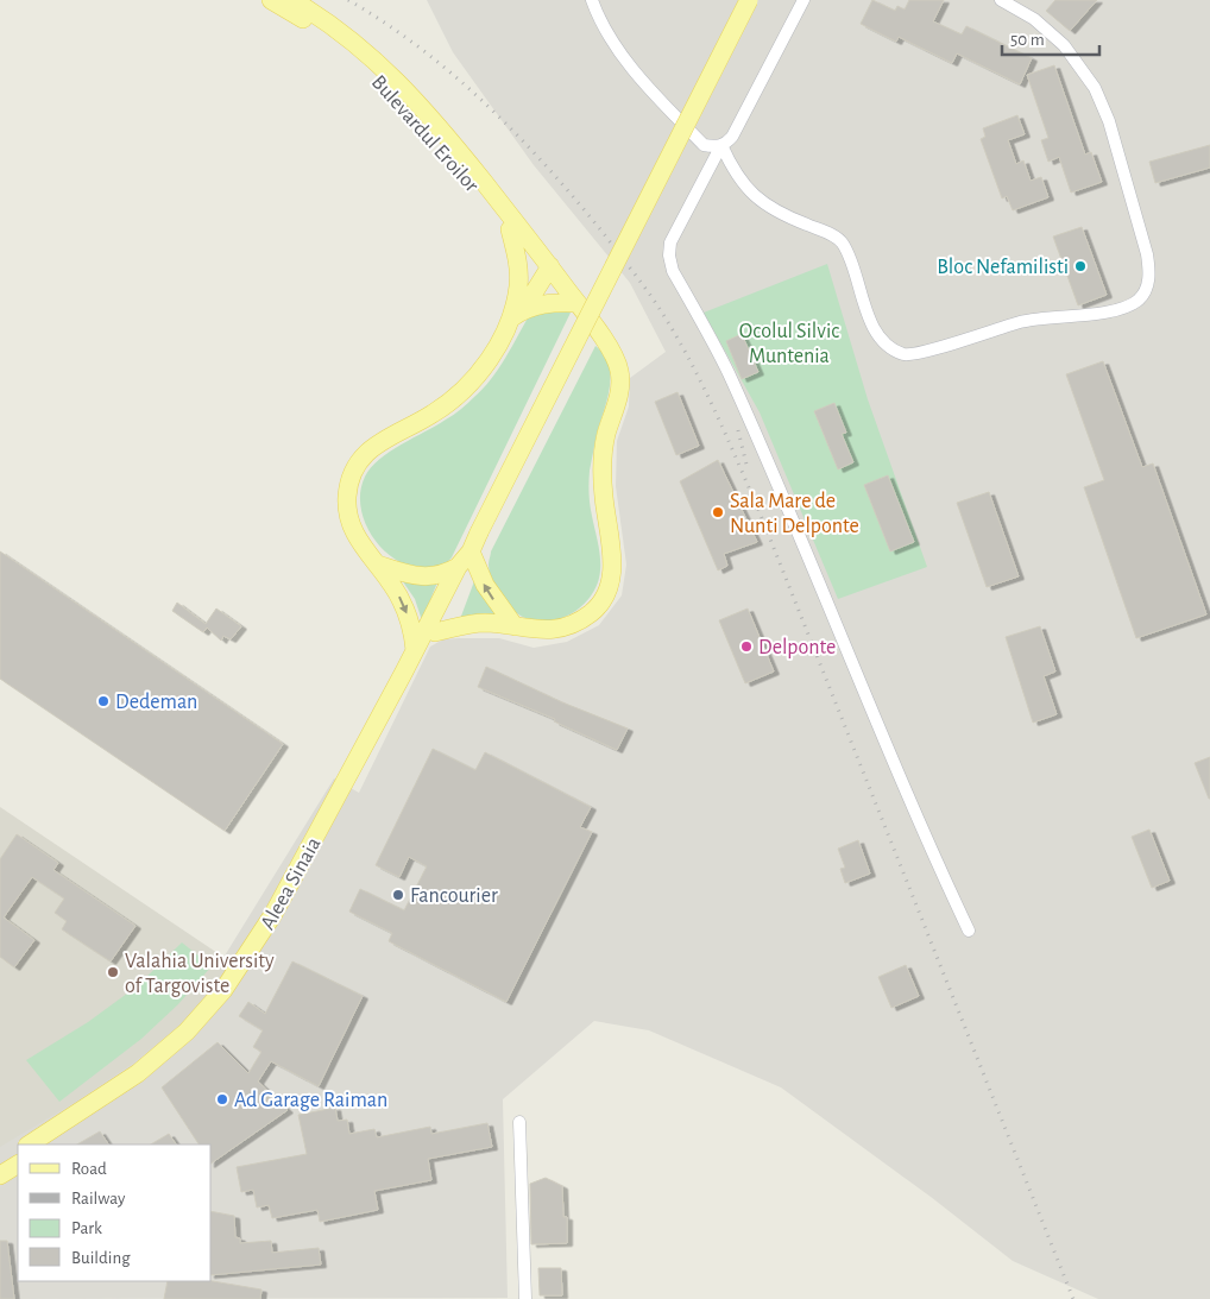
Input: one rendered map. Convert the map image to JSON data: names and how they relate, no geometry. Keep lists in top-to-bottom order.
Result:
{
  "streets": {
    "main road": ["Bulevardul Eroilor", "Aleea Sinaia"]
  },
  "crossings": [
    ["Bulevardul Eroilor", "Aleea Sinaia"]
  ],
  "parks": ["Ocolul Silvic Muntenia"],
  "places": [
    "Bloc Nefamilisti",
    "Sala Mare de Nunti Delponte",
    "Delponte",
    "Dedeman",
    "Fancourier",
    "Valahia University of Targoviste",
    "Ad Garage Raiman"
  ],
  "legend": [
    "Road",
    "Railway",
    "Park",
    "Building"
  ],
  "scale_bar": "50 m"
}
